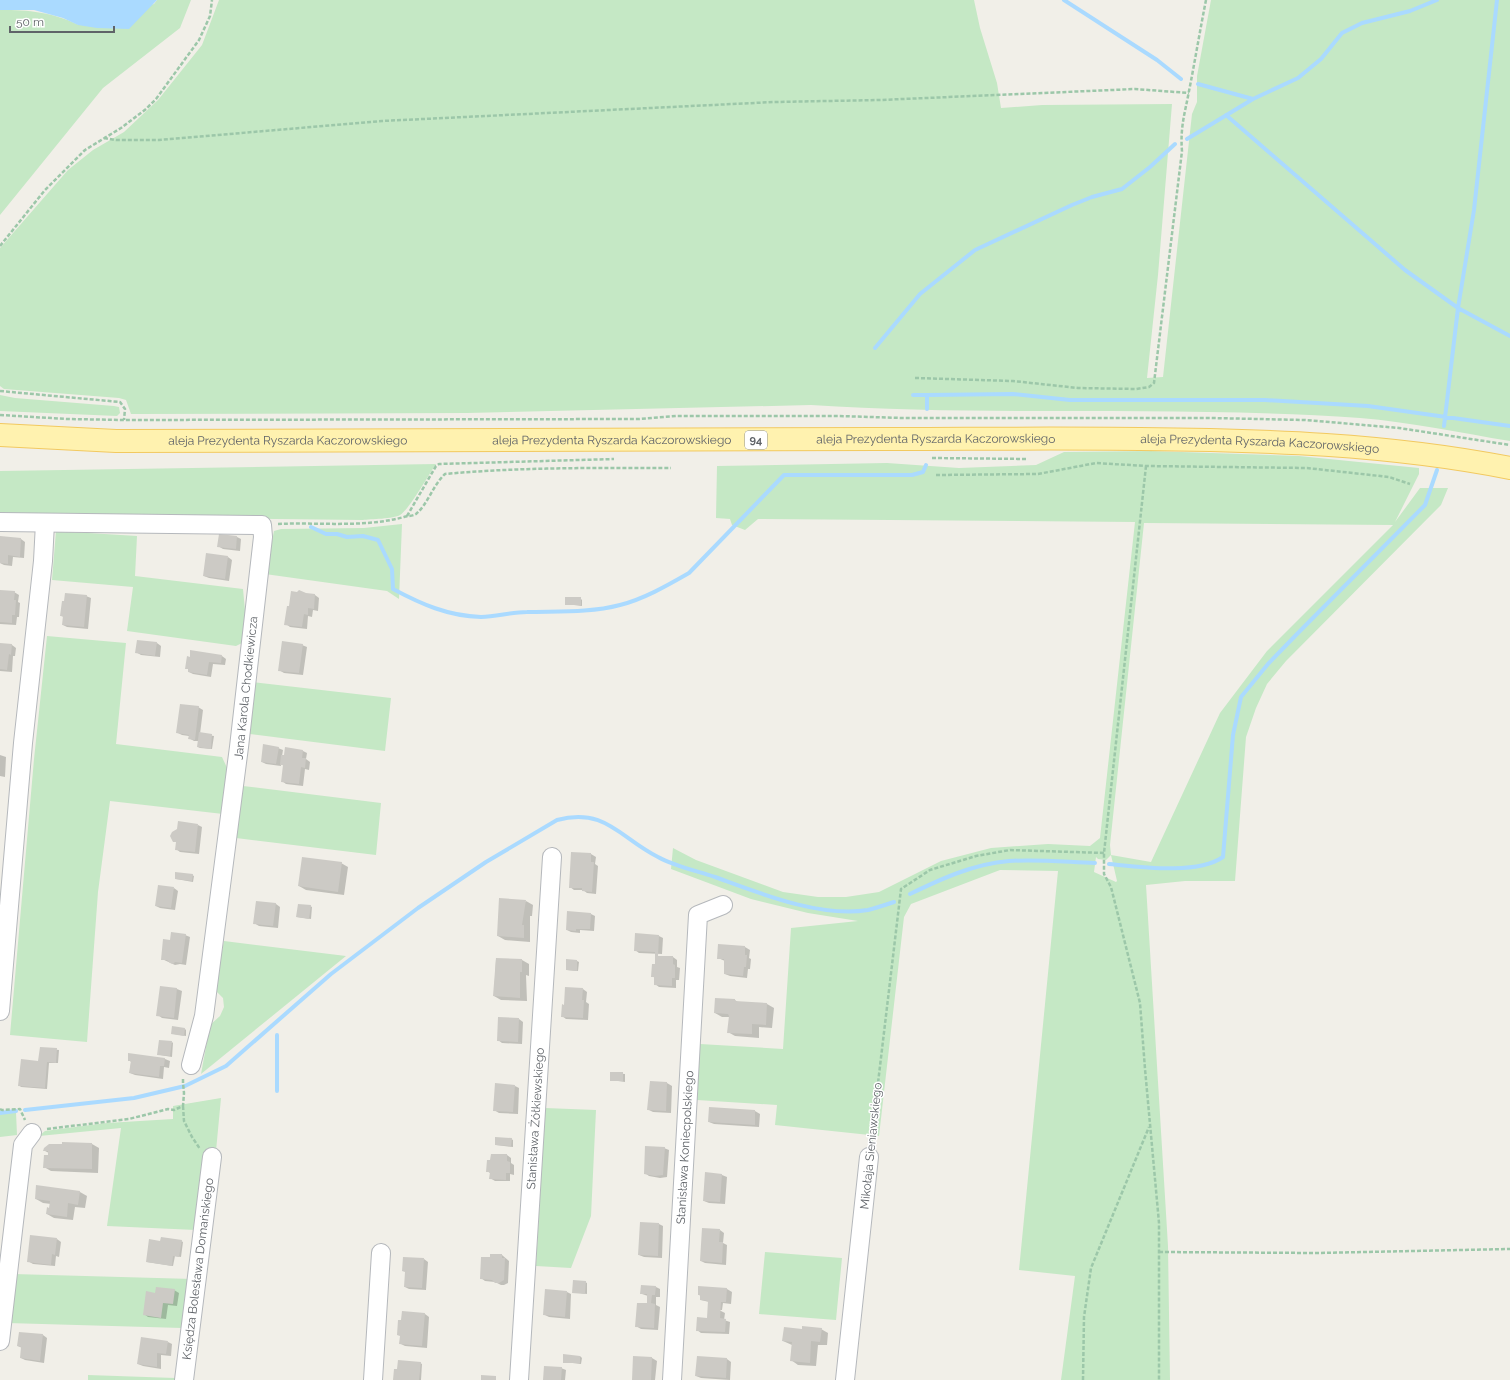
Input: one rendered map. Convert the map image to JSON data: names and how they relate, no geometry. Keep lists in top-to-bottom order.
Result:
{
  "streets": {
    "main road": ["aleja Prezydenta Ryszarda Kaczorowskiego", "94"],
    "street": [
      "Jana Karola Chodkiewicza",
      "Stanisława Żółkiewskiego",
      "Mikołaja Sieniawskiego",
      "Stanisława Koniecpolskiego",
      "Księdza Bolesława Domańskiego"
    ]
  },
  "scale_bar": "50 m"
}
